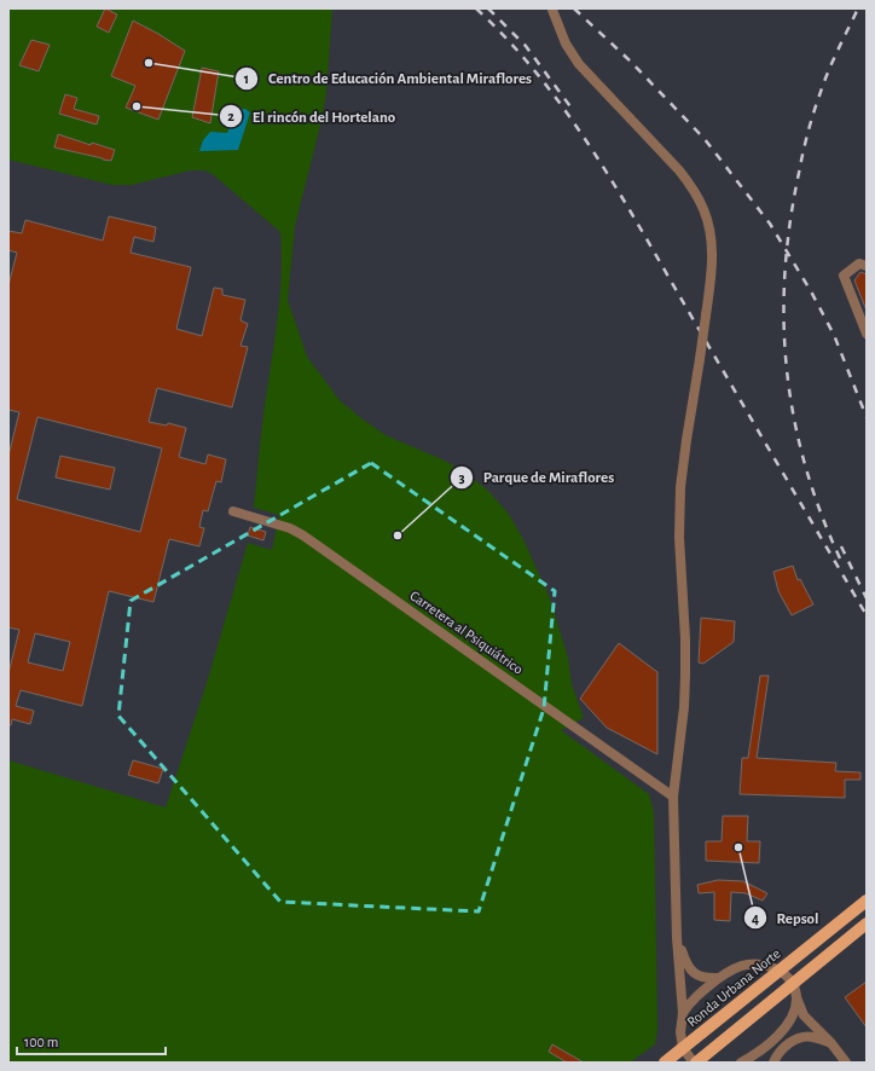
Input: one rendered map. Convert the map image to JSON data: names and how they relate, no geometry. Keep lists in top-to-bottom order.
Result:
{
  "streets": {
    "main road": ["Ronda Urbana Norte"],
    "street": ["Carretera al Psiquiátrico"]
  },
  "places": [
    "Centro de Educación Ambiental Miraflores",
    "El rincón del Hortelano",
    "Parque de Miraflores",
    "Repsol"
  ],
  "scale_bar": "100 m"
}
